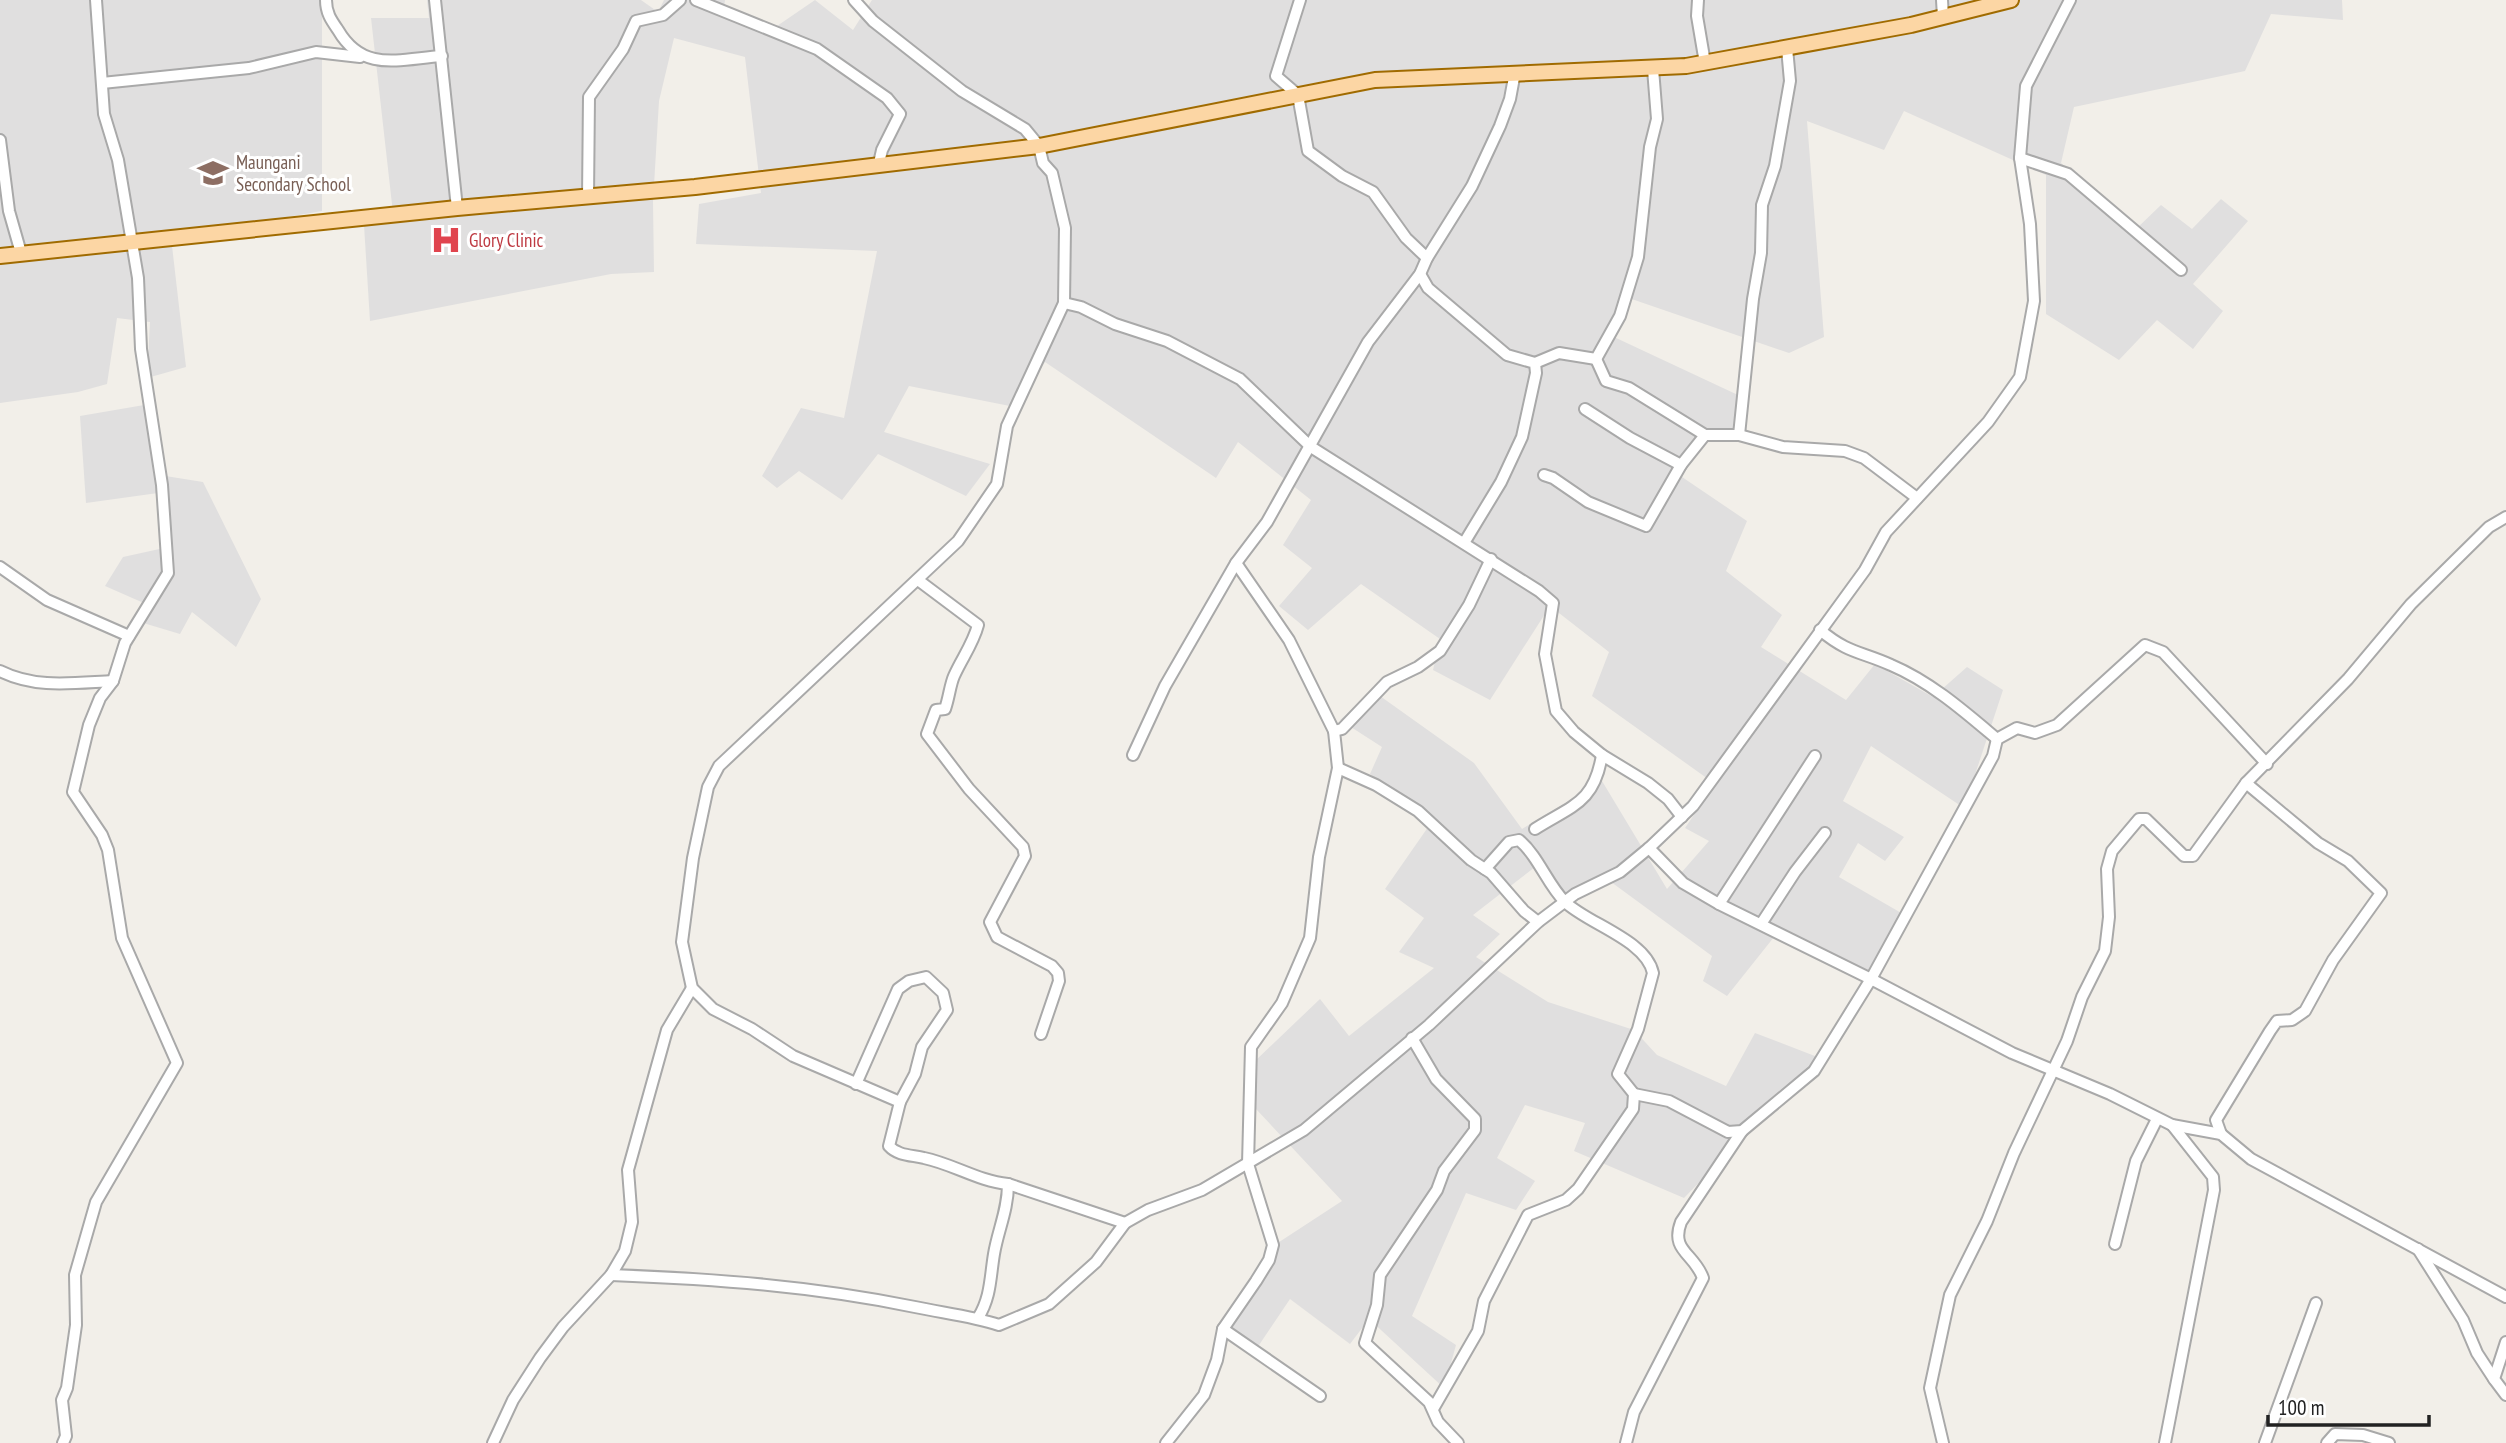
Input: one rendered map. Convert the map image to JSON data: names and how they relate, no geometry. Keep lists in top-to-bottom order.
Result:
{
  "places": {
    "school or university": ["Maungani Secondary School"],
    "hospital": ["Glory Clinic"]
  },
  "scale_bar": "100 m"
}
